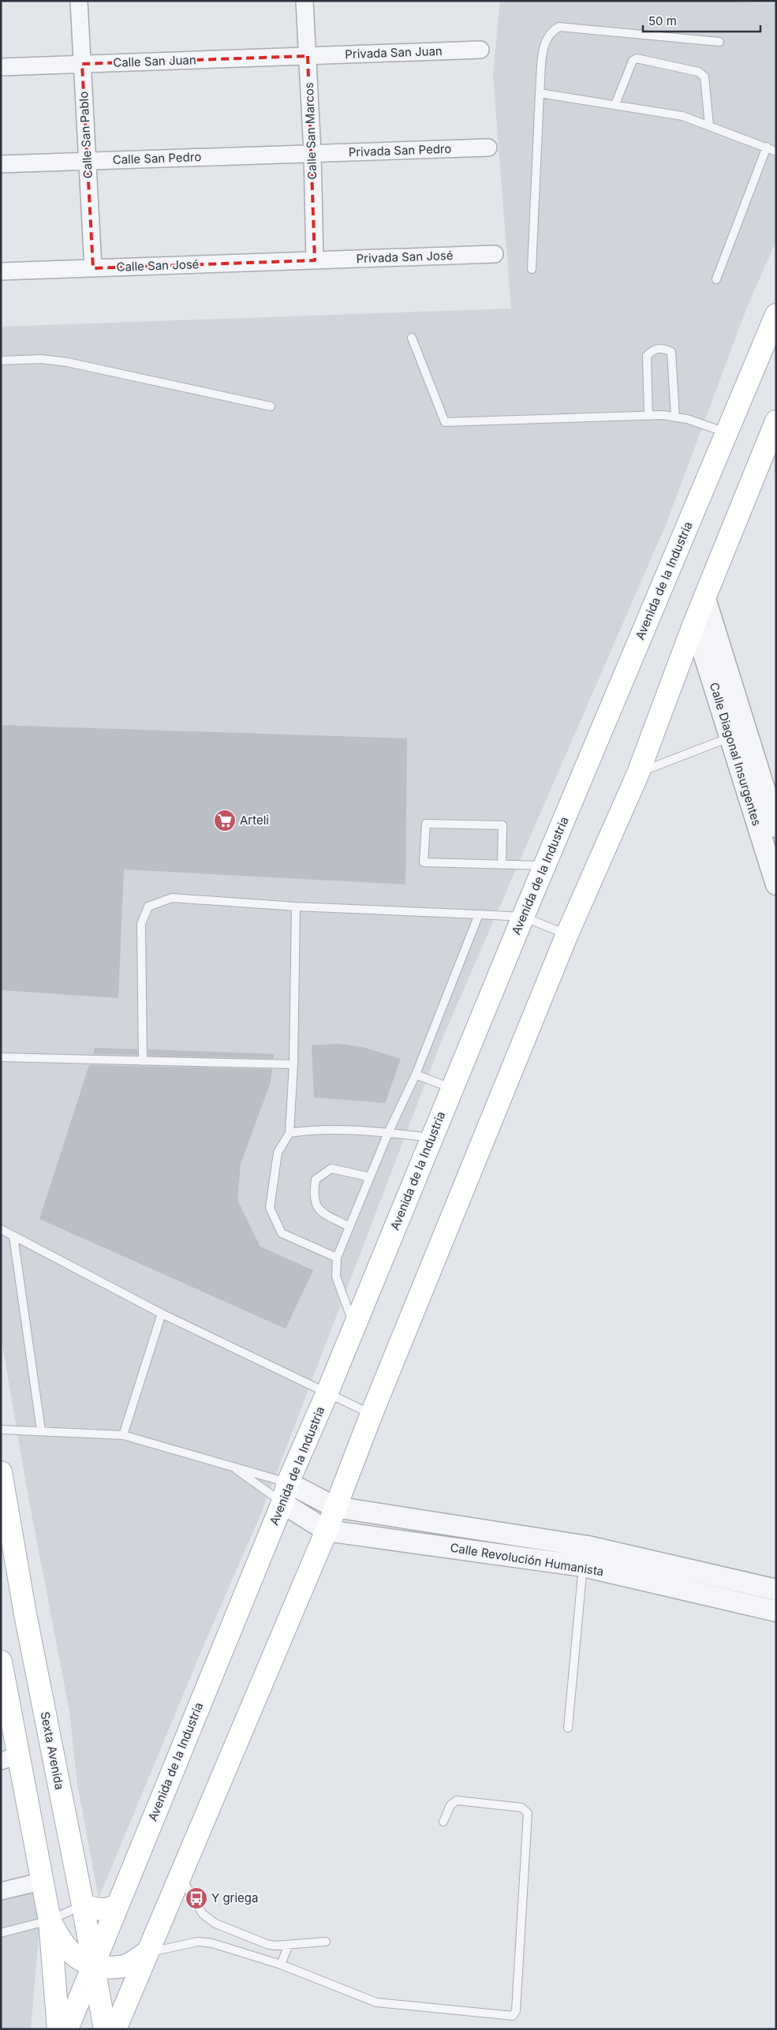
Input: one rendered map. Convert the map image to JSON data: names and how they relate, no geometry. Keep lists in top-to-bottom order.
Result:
{
  "streets": {
    "main road": ["Avenida de la Industria", "Sexta Avenida"],
    "street": [
      "Privada San Juan",
      "Calle San Juan",
      "Calle San Marcos",
      "Calle San Pablo",
      "Privada San Pedro",
      "Calle San Pedro",
      "Privada San José",
      "Calle San José",
      "Calle Diagonal Insurgentes",
      "Calle Revolución Humanista"
    ]
  },
  "crossings": [
    ["Privada San Juan", "Calle San Juan"],
    ["Privada San Juan", "Calle San Marcos"],
    ["Calle San Juan", "Calle San Marcos"],
    ["Calle San Juan", "Calle San Pablo"],
    ["Calle San Marcos", "Privada San Pedro"],
    ["Calle San Marcos", "Calle San Pedro"],
    ["Calle San Marcos", "Privada San José"],
    ["Calle San Marcos", "Calle San José"],
    ["Calle San Pablo", "Calle San Pedro"],
    ["Calle San Pablo", "Calle San José"],
    ["Privada San Pedro", "Calle San Pedro"],
    ["Privada San José", "Calle San José"],
    ["Avenida de la Industria", "Calle Revolución Humanista"],
    ["Avenida de la Industria", "Sexta Avenida"]
  ],
  "places": {
    "supermarket": ["Arteli"],
    "bus stop": ["Y griega"]
  },
  "scale_bar": "50 m"
}
